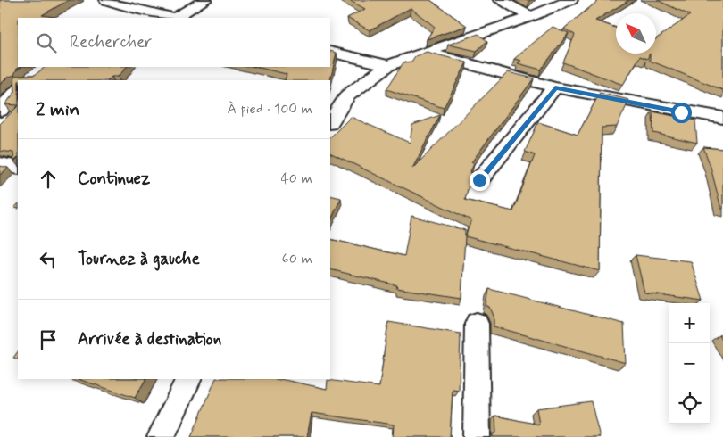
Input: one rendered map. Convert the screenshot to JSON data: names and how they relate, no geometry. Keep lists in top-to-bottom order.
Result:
{
  "north": "top left",
  "page": {
    "search": "Rechercher",
    "heading": ["2 min", "À pied · 100 m"],
    "list": [
      ["Continuez", "40 m"],
      ["Tournez à gauche", "60 m"],
      "Arrivée à destination"
    ],
    "map_buttons": ["+", "−"]
  }
}
